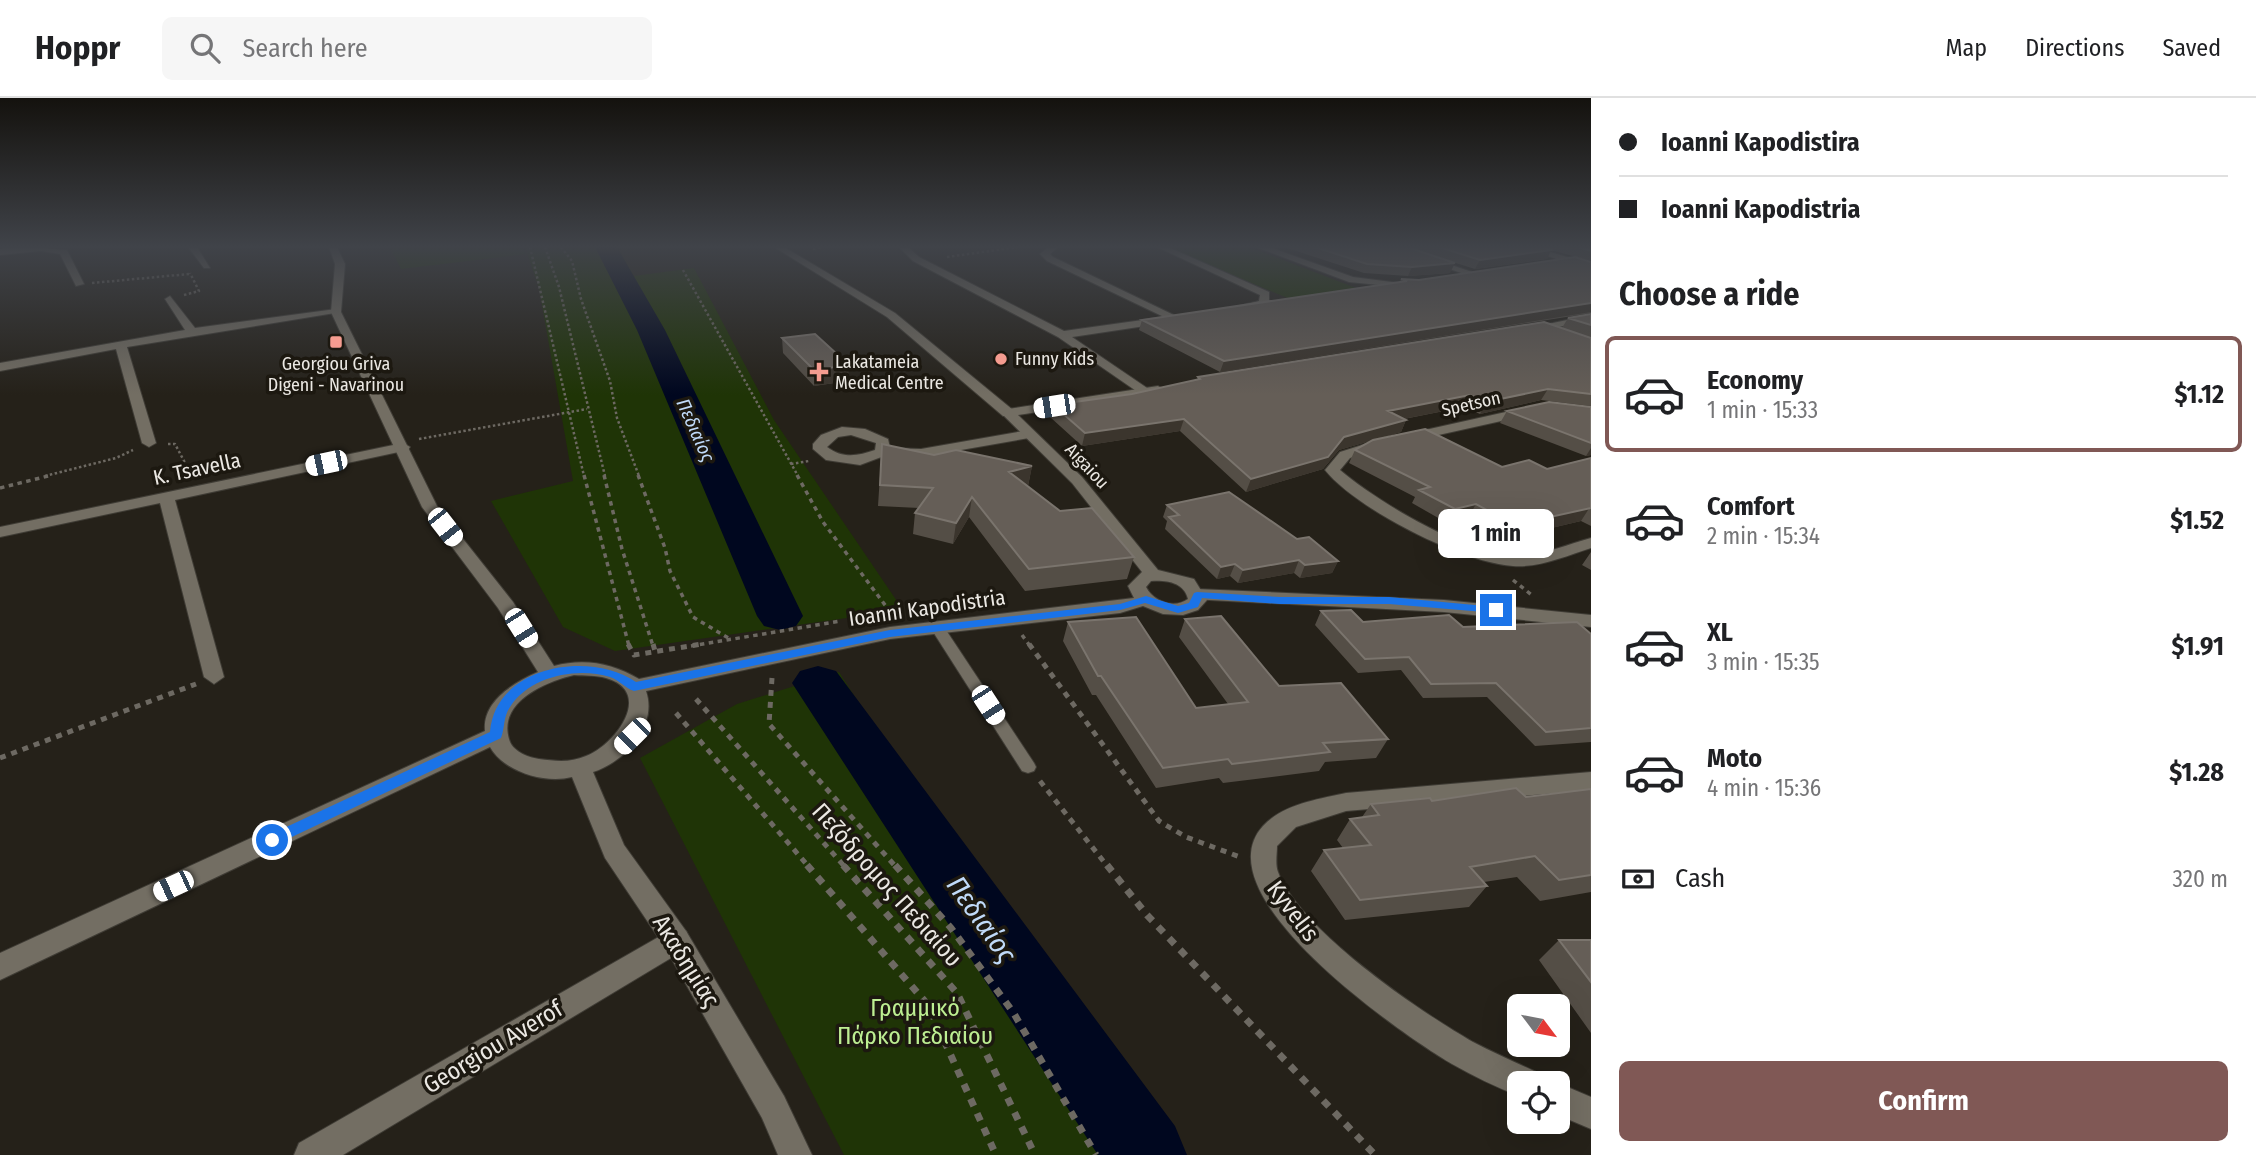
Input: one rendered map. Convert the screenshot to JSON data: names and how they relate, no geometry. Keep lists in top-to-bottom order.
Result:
{
  "streets": {
    "street": [
      "Spetson",
      "Aigaiou",
      "K. Tsavella",
      "Ioanni Kapodistria",
      "Kyvelis",
      "Ακαδημίας",
      "Georgiou Averof"
    ],
    "path": ["Πεζόδρομος Πεδιαίου"]
  },
  "crossings": [
    ["Ioanni Kapodistria", "Ακαδημίας"],
    ["Ακαδημίας", "Georgiou Averof"]
  ],
  "water": ["Πεδιαίος"],
  "parks": ["Γραμμικό Πάρκο Πεδιαίου"],
  "places": {
    "transit": ["Georgiou Griva Digeni - Navarinou"],
    "other": ["Funny Kids"],
    "health": ["Lakatameia Medical Centre"]
  },
  "north": "bottom right",
  "page": {
    "header": "Hoppr",
    "search": "Search here",
    "nav": ["Map", "Directions", "Saved"],
    "banner": ["Ioanni Kapodistira", "Ioanni Kapodistria"],
    "heading": "Choose a ride",
    "list": [
      {
        "name": "Economy",
        "note": "1 min · 15:33",
        "value": "$1.12"
      },
      {
        "name": "Comfort",
        "note": "2 min · 15:34",
        "value": "$1.52"
      },
      {
        "name": "XL",
        "note": "3 min · 15:35",
        "value": "$1.91"
      },
      {
        "name": "Moto",
        "note": "4 min · 15:36",
        "value": "$1.28"
      }
    ],
    "bubble": "1 min",
    "pay": ["Cash", "320 m"],
    "buttons": "Confirm"
  }
}
